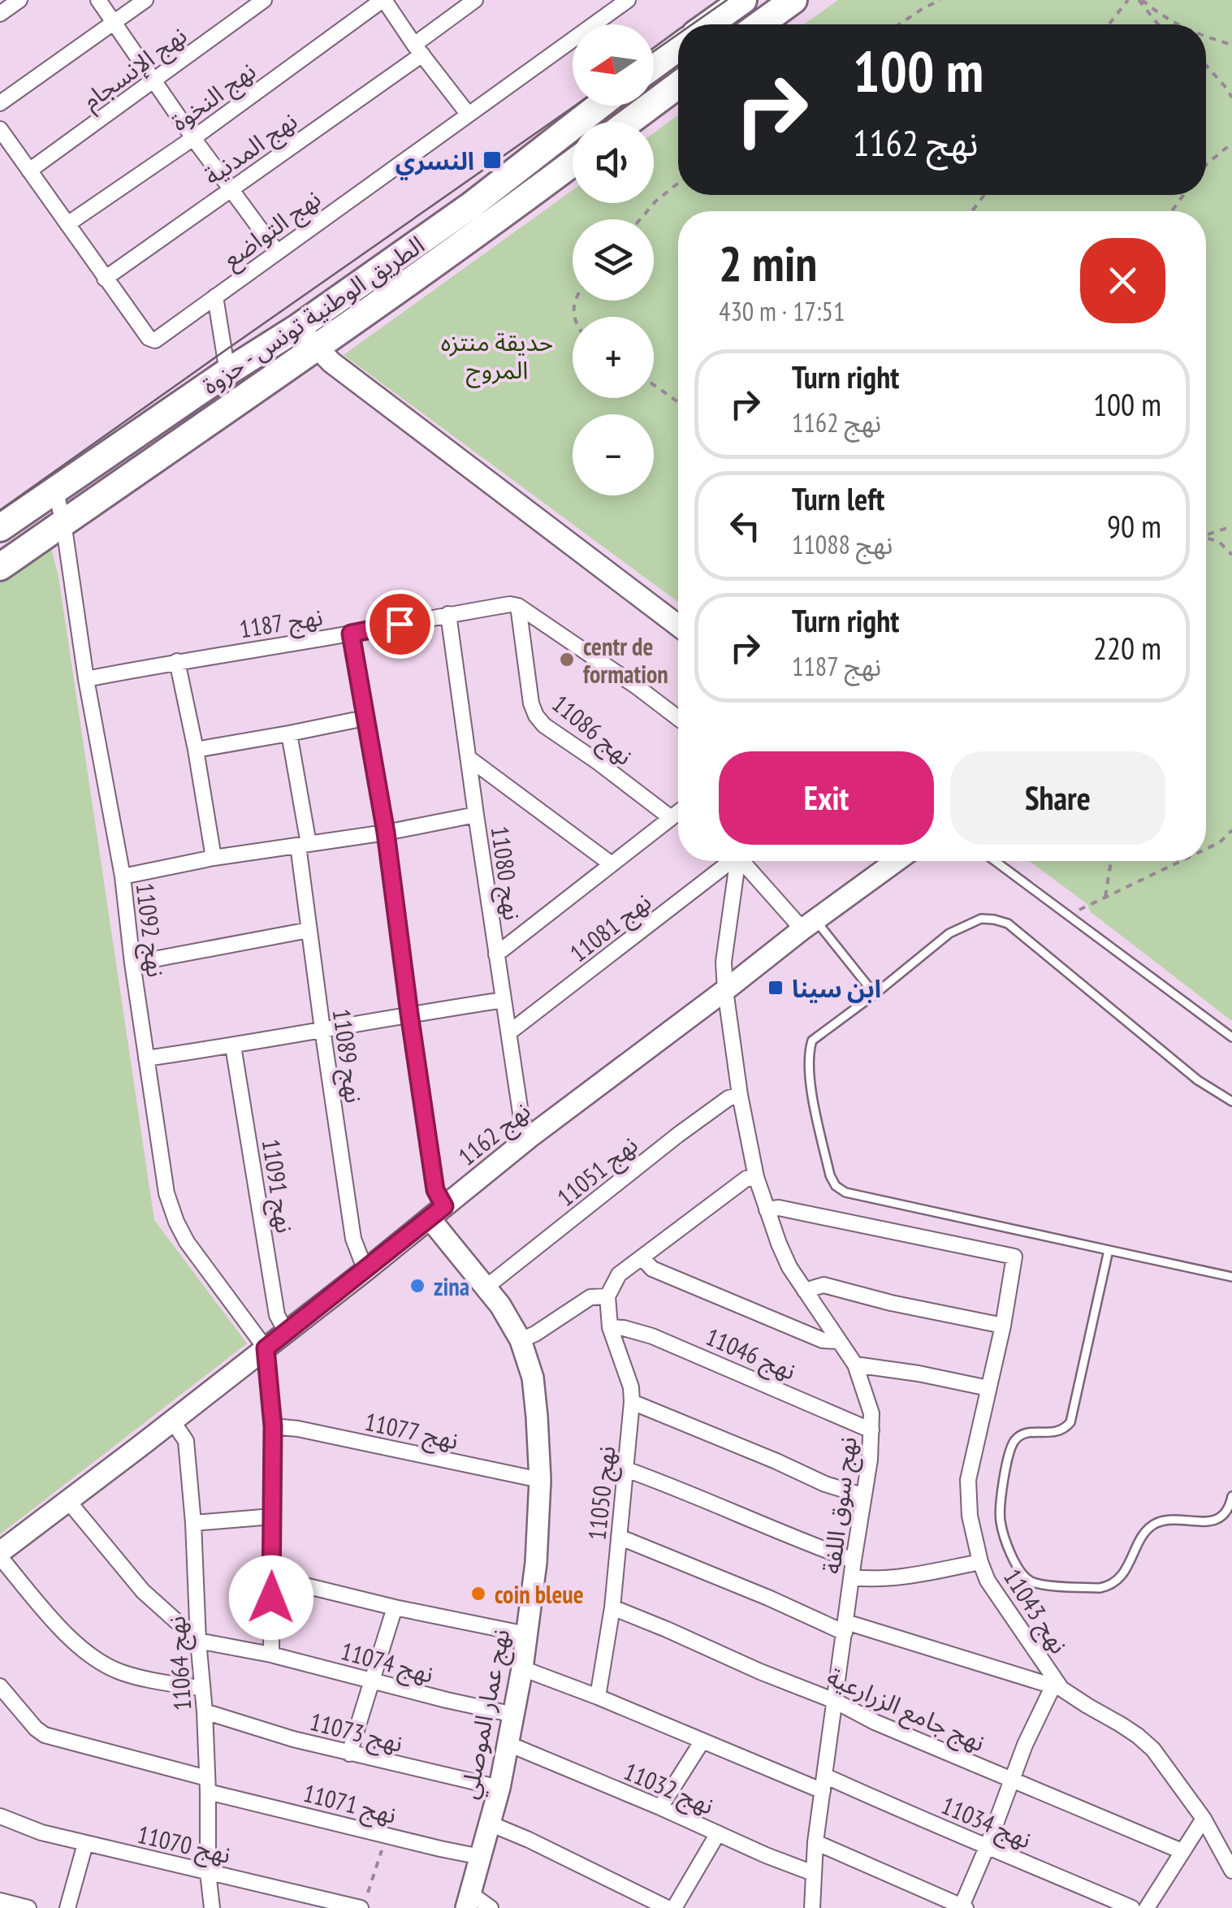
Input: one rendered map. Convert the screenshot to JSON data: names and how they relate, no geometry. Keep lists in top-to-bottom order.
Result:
{
  "streets": {
    "highway": ["الطريق الوطنية تونس - حزوة"],
    "street": [
      "نهج الإنسجام",
      "نهج النخوة",
      "نهج المدنية",
      "نهج التواضع",
      "نهج 1187",
      "نهج 11086",
      "نهج 11080",
      "نهج 11081",
      "نهج 11092",
      "نهج 11089",
      "نهج 1162",
      "نهج 11051",
      "نهج 11091",
      "نهج 11046",
      "نهج 11077",
      "نهج 11050",
      "نهج سوق اللفة",
      "نهج 11043",
      "نهج 11074",
      "نهج 11064",
      "نهج جامع الزرارعية",
      "نهج عمار الموصلي",
      "نهج 11073",
      "نهج 11032",
      "نهج 11071",
      "نهج 11034",
      "نهج 11070"
    ]
  },
  "crossings": [
    ["نهج الإنسجام", "نهج التواضع"],
    ["نهج النخوة", "نهج التواضع"],
    ["نهج المدنية", "نهج التواضع"],
    ["الطريق الوطنية تونس - حزوة", "نهج 11092"],
    ["نهج 1187", "نهج 11086"],
    ["نهج 1187", "نهج 11080"],
    ["نهج 1187", "نهج 11092"],
    ["نهج 11080", "نهج 11081"],
    ["نهج 11080", "نهج 1162"],
    ["نهج 11092", "نهج 1162"],
    ["نهج 11089", "نهج 1162"],
    ["نهج 1162", "نهج 11091"],
    ["نهج 1162", "نهج سوق اللفة"],
    ["نهج 1162", "نهج 11064"],
    ["نهج 1162", "نهج عمار الموصلي"],
    ["نهج 11051", "نهج سوق اللفة"],
    ["نهج 11051", "نهج عمار الموصلي"],
    ["نهج 11046", "نهج 11050"],
    ["نهج 11046", "نهج سوق اللفة"],
    ["نهج 11077", "نهج عمار الموصلي"],
    ["نهج 11050", "نهج جامع الزرارعية"],
    ["نهج 11050", "نهج 11034"],
    ["نهج سوق اللفة", "نهج 11043"],
    ["نهج سوق اللفة", "نهج جامع الزرارعية"],
    ["نهج سوق اللفة", "نهج 11032"],
    ["نهج سوق اللفة", "نهج 11034"],
    ["نهج 11074", "نهج 11064"],
    ["نهج 11074", "نهج عمار الموصلي"],
    ["نهج 11064", "نهج 11073"],
    ["نهج 11064", "نهج 11071"],
    ["نهج 11064", "نهج 11070"],
    ["نهج عمار الموصلي", "نهج 11073"],
    ["نهج عمار الموصلي", "نهج 11032"],
    ["نهج عمار الموصلي", "نهج 11071"],
    ["نهج عمار الموصلي", "نهج 11034"]
  ],
  "parks": ["حديقة منتزه المروج"],
  "places": {
    "transit": ["النسري", "ابن سينا"],
    "other": ["centr de formation", "zina", "coin bleue"]
  },
  "north": "left",
  "page": {
    "map_buttons": ["+", "−"],
    "turn": ["100 m", "نهج 1162"],
    "heading": ["2 min", "430 m · 17:51"],
    "list": [
      {
        "name": "Turn right",
        "note": "نهج 1162",
        "value": "100 m"
      },
      {
        "name": "Turn left",
        "note": "نهج 11088",
        "value": "90 m"
      },
      {
        "name": "Turn right",
        "note": "نهج 1187",
        "value": "220 m"
      }
    ],
    "buttons": ["Exit", "Share"]
  }
}
